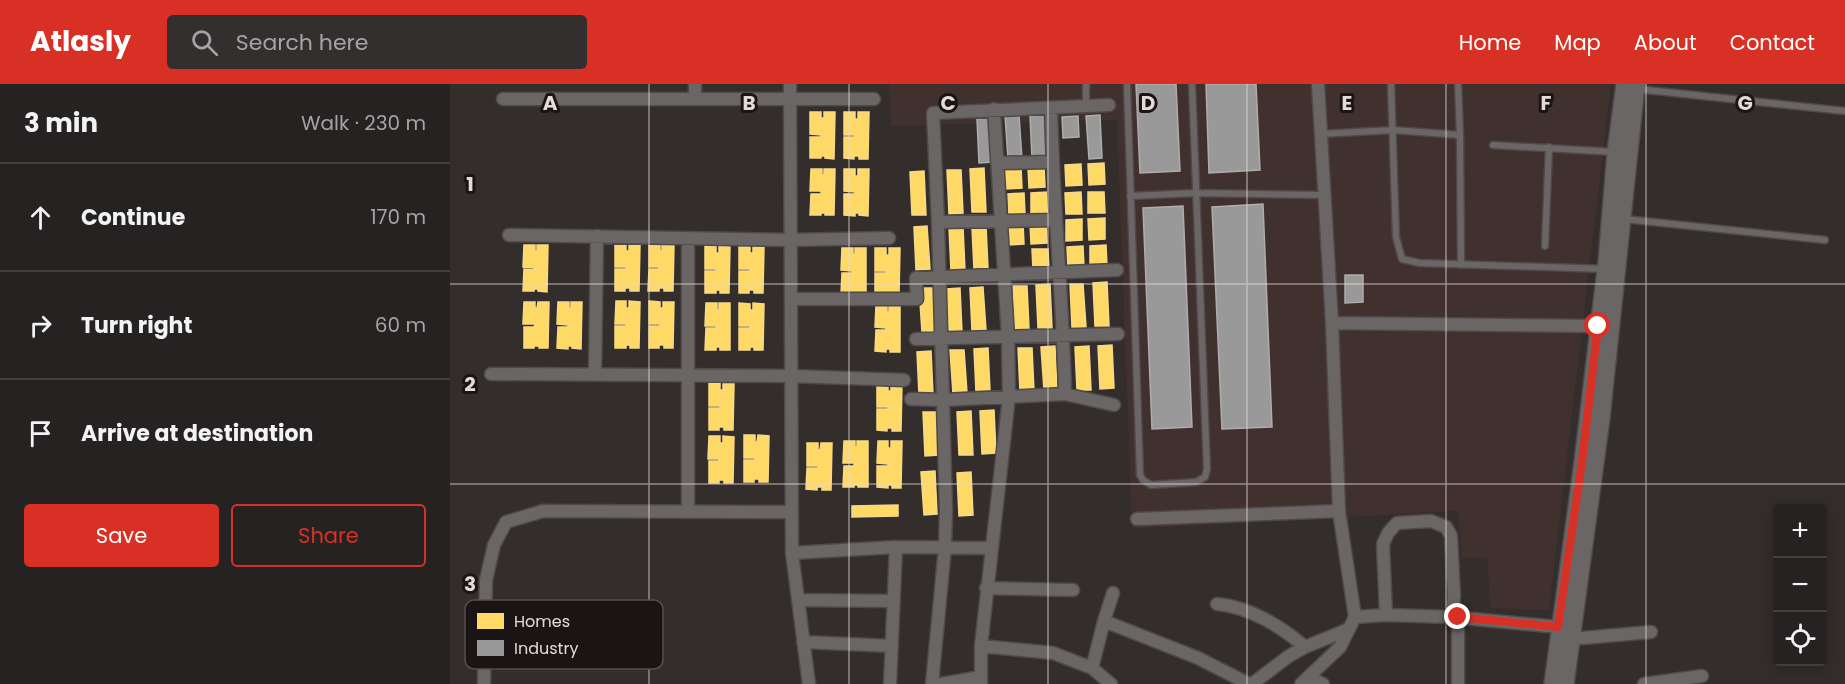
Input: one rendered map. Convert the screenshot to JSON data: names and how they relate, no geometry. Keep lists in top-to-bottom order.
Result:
{
  "legend": ["Homes", "Industry"],
  "page": {
    "header": "Atlasly",
    "search": "Search here",
    "nav": [
      "Home",
      "Map",
      "About",
      "Contact"
    ],
    "heading": ["3 min", "Walk · 230 m"],
    "list": [
      ["Continue", "170 m"],
      ["Turn right", "60 m"],
      "Arrive at destination"
    ],
    "buttons": ["Save", "Share"],
    "map_buttons": ["+", "−"]
  },
  "grid": {
    "columns": [
      "A",
      "B",
      "C",
      "D",
      "E",
      "F",
      "G"
    ],
    "rows": ["1", "2", "3"]
  }
}
